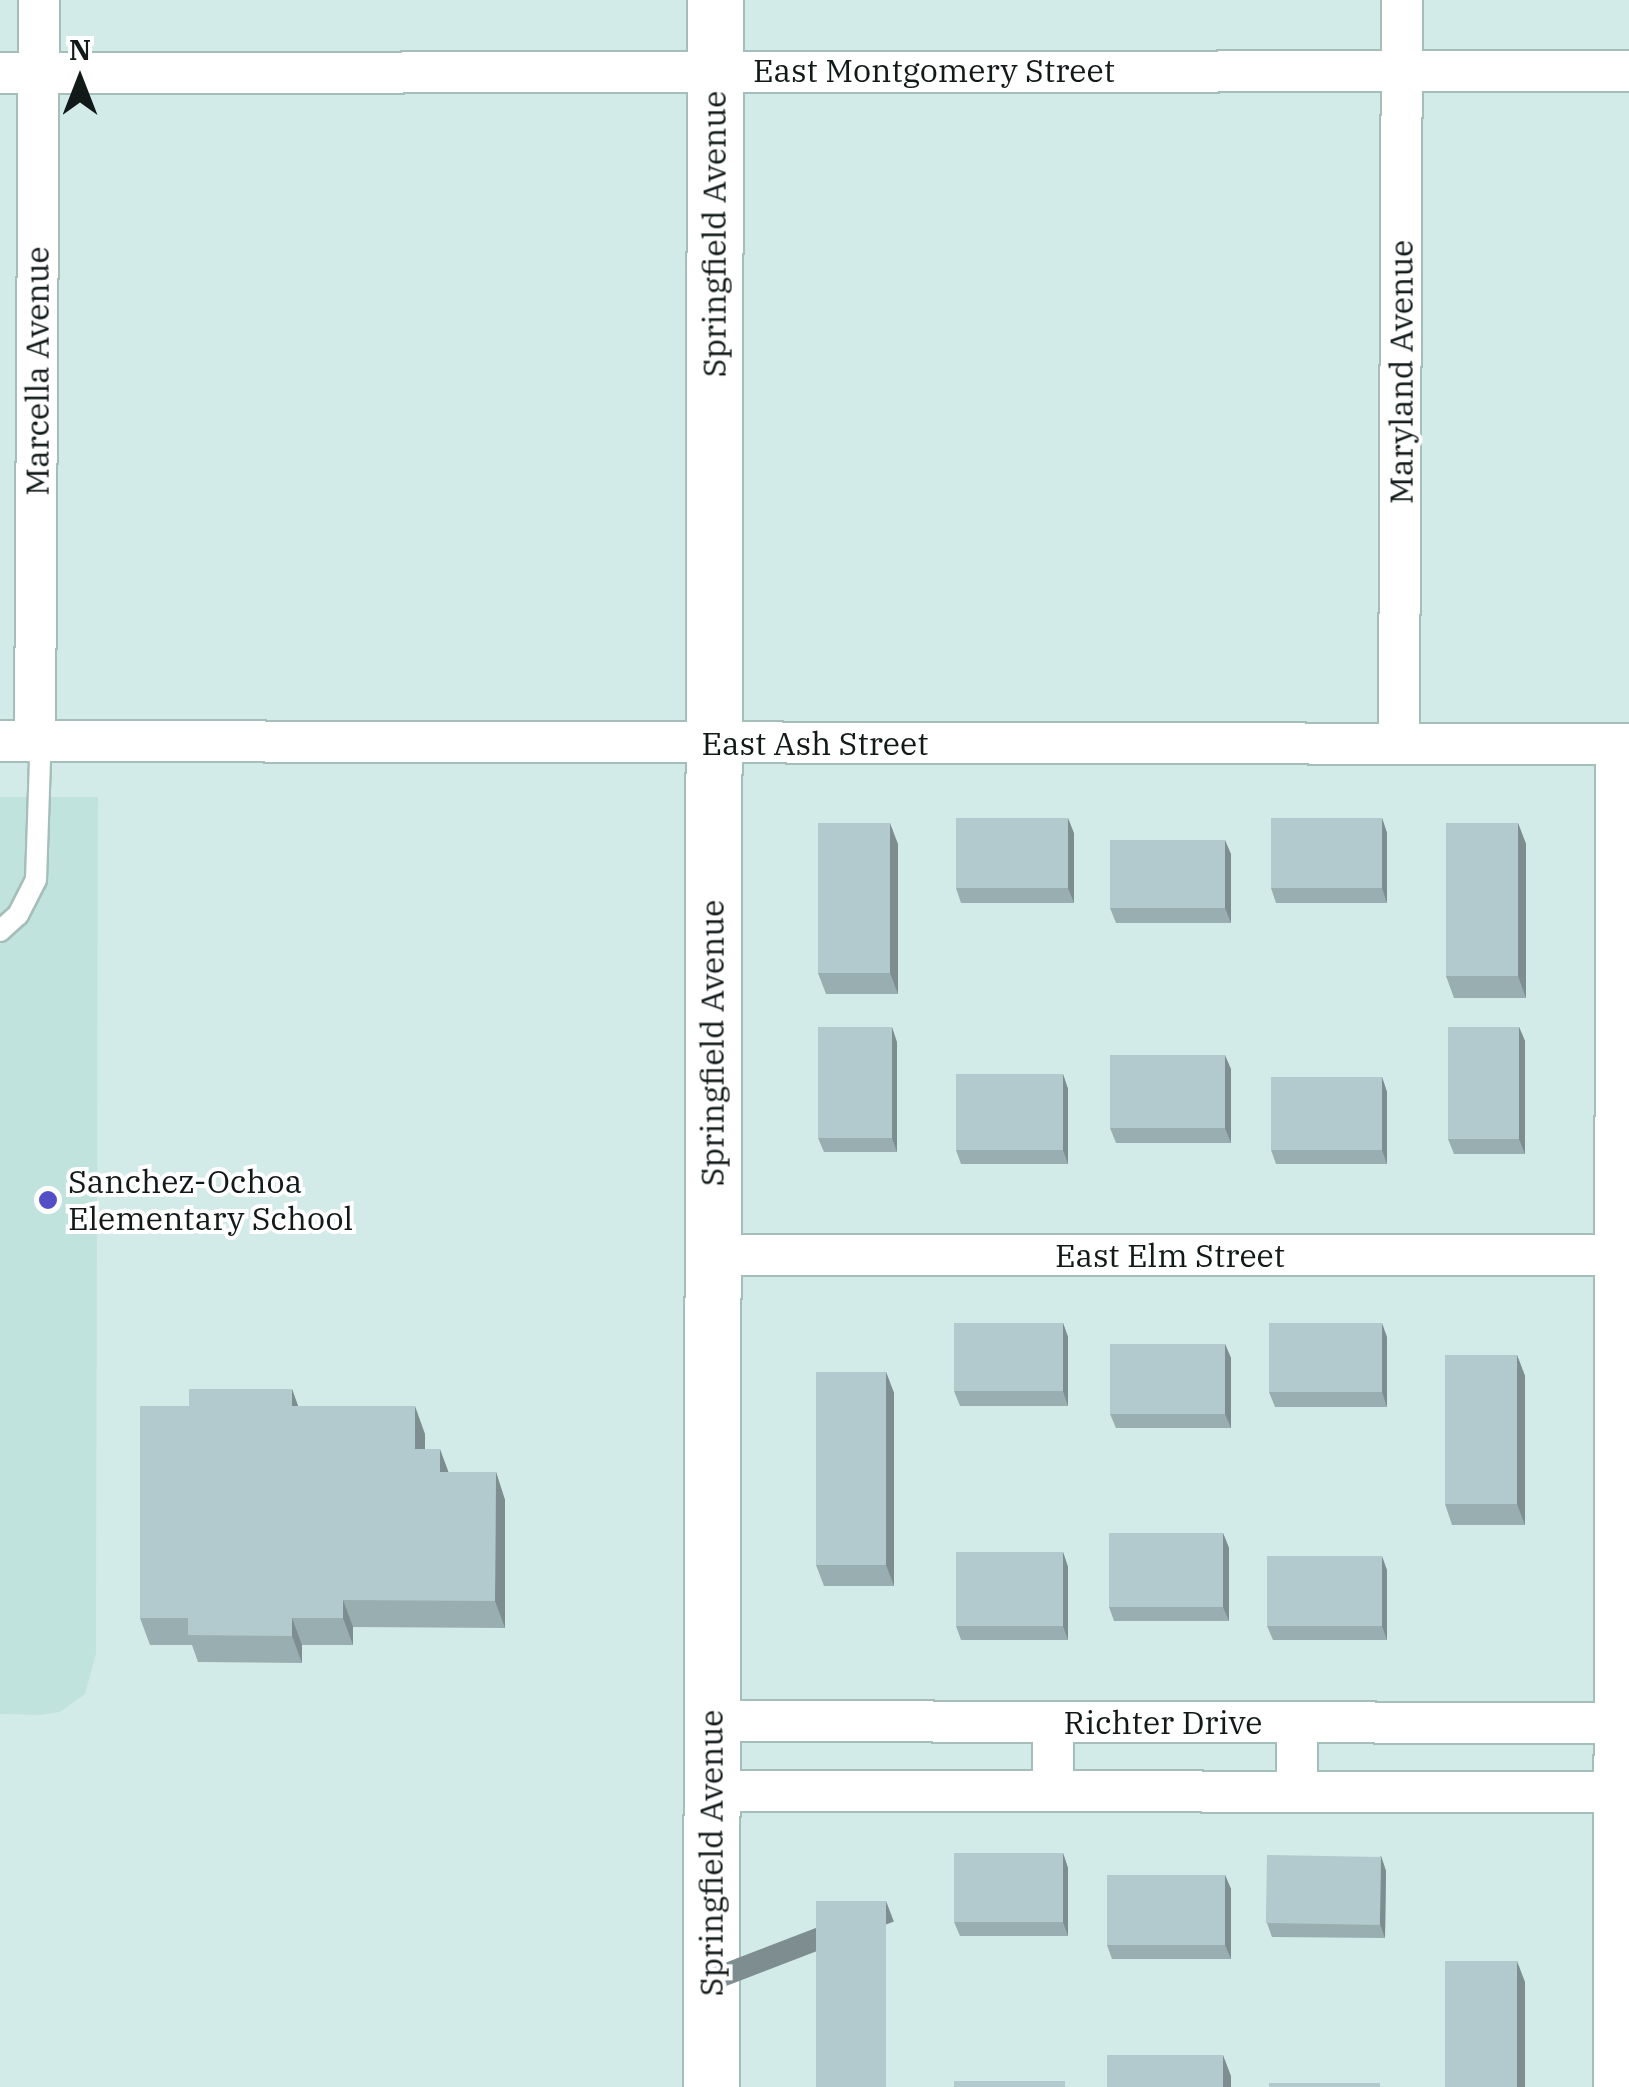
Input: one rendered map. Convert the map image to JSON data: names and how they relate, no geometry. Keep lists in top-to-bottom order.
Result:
{
  "streets": {
    "main road": ["Springfield Avenue"],
    "street": [
      "East Montgomery Street",
      "Marcella Avenue",
      "Maryland Avenue",
      "East Ash Street",
      "East Elm Street",
      "Richter Drive"
    ]
  },
  "crossings": [
    ["East Montgomery Street", "Springfield Avenue"],
    ["East Montgomery Street", "Marcella Avenue"],
    ["East Montgomery Street", "Maryland Avenue"],
    ["Springfield Avenue", "East Ash Street"],
    ["Springfield Avenue", "East Elm Street"],
    ["Springfield Avenue", "Richter Drive"],
    ["Marcella Avenue", "East Ash Street"],
    ["Maryland Avenue", "East Ash Street"]
  ],
  "places": ["Sanchez-Ochoa Elementary School"],
  "north": "top"
}
